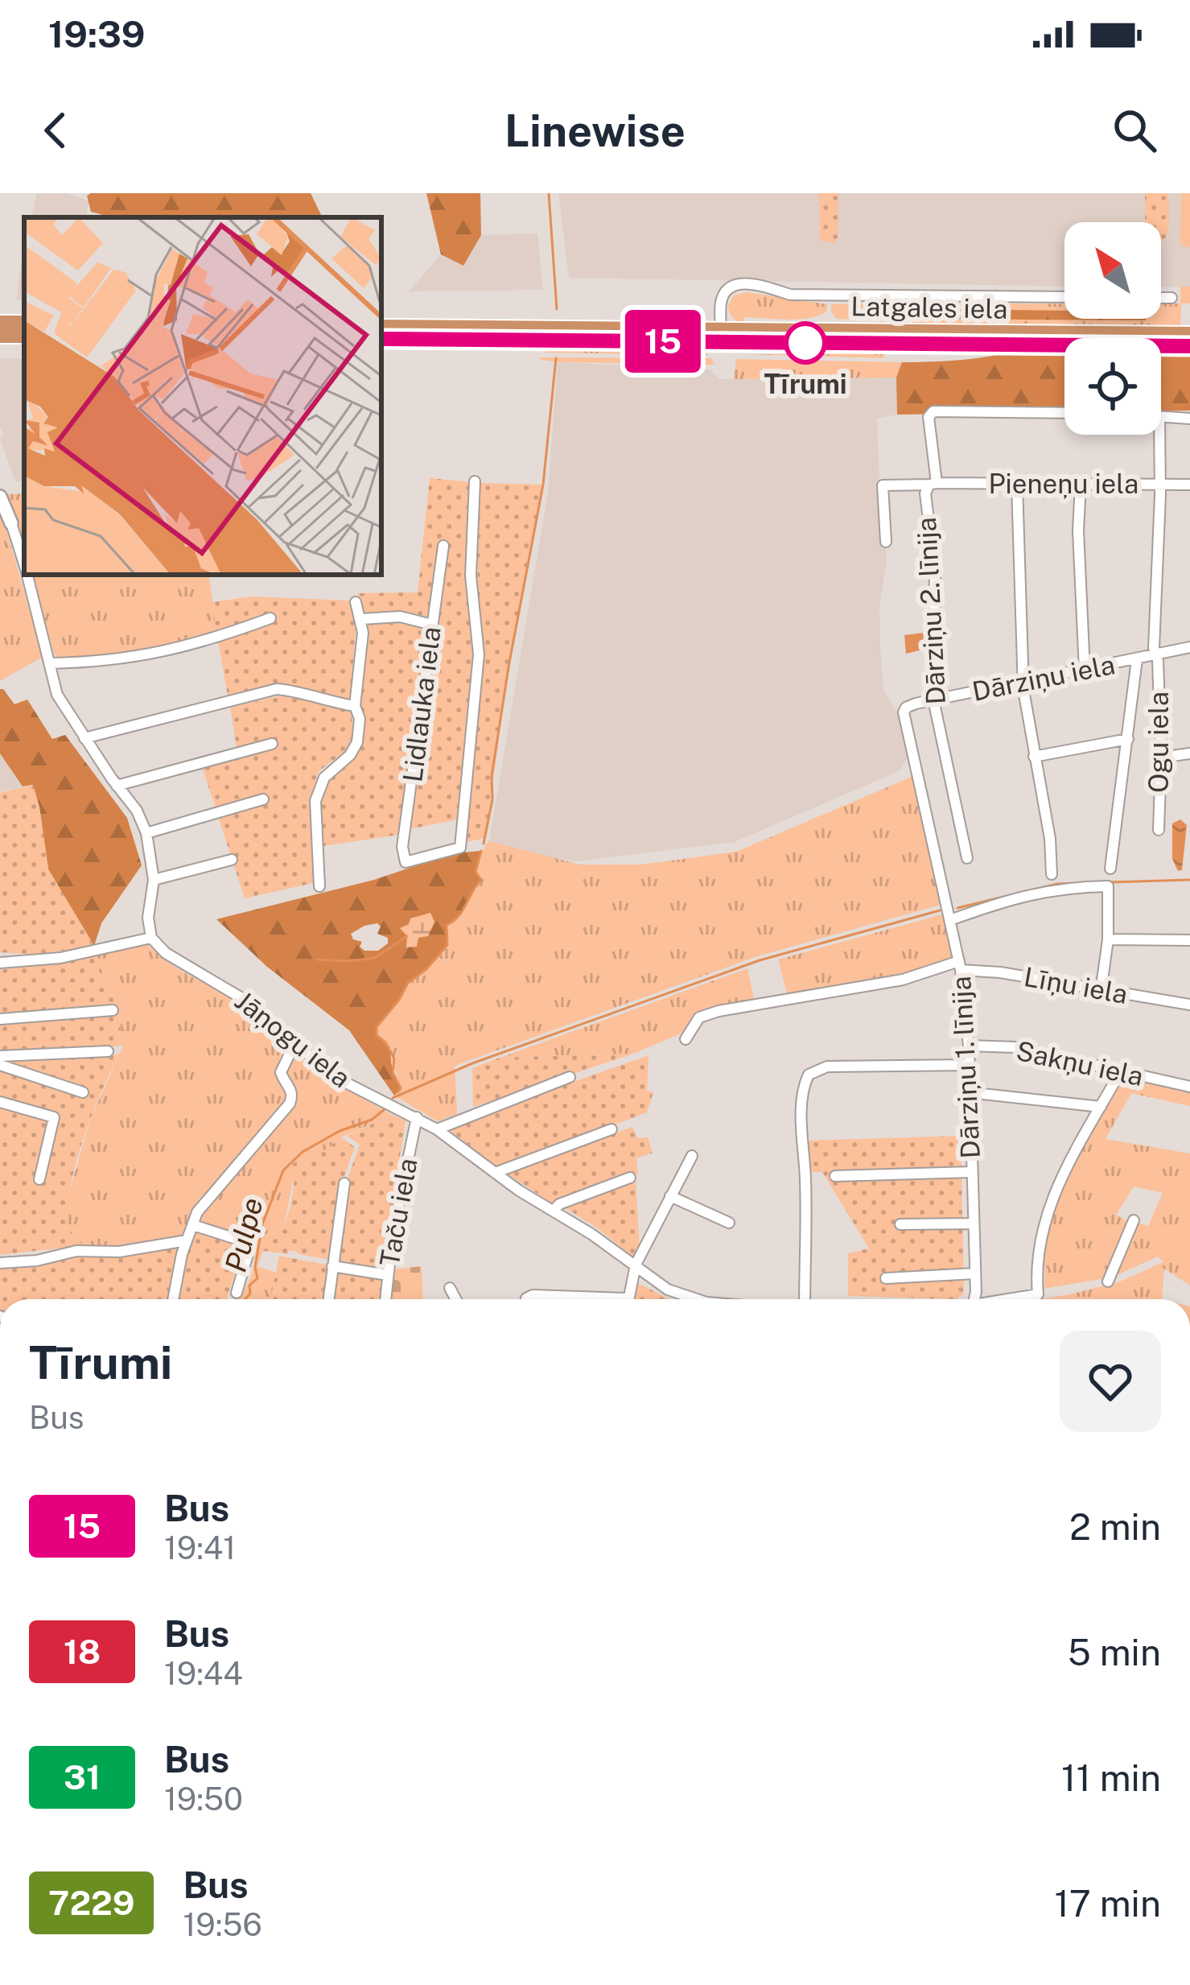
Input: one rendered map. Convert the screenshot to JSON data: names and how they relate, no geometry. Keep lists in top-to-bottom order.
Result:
{
  "streets": {
    "highway": ["Latgales iela"],
    "street": [
      "Pieneņu iela",
      "Dārziņu 2. līnija",
      "Dārziņu iela",
      "Lidlauka iela",
      "Ogu iela",
      "Līņu iela",
      "Jāņogu iela",
      "Sakņu iela",
      "Dārziņu 1. līnija",
      "Taču iela"
    ]
  },
  "crossings": [
    ["Pieneņu iela", "Dārziņu 2. līnija"],
    ["Pieneņu iela", "Ogu iela"],
    ["Dārziņu 2. līnija", "Dārziņu iela"],
    ["Dārziņu 2. līnija", "Dārziņu 1. līnija"],
    ["Dārziņu iela", "Ogu iela"],
    ["Dārziņu iela", "Dārziņu 1. līnija"],
    ["Līņu iela", "Dārziņu 1. līnija"],
    ["Jāņogu iela", "Taču iela"],
    ["Sakņu iela", "Dārziņu 1. līnija"]
  ],
  "water": ["Pulpe"],
  "places": ["Tīrumi"],
  "lines": ["bus line 15"],
  "north": "top left",
  "page": {
    "status": "19:39",
    "header": "Linewise",
    "on_map": "15",
    "heading": ["Tīrumi", "Bus"],
    "list": [
      {
        "mark": "15",
        "name": "Bus",
        "note": "19:41",
        "value": "2 min"
      },
      {
        "mark": "18",
        "name": "Bus",
        "note": "19:44",
        "value": "5 min"
      },
      {
        "mark": "31",
        "name": "Bus",
        "note": "19:50",
        "value": "11 min"
      },
      {
        "mark": "7229",
        "name": "Bus",
        "note": "19:56",
        "value": "17 min"
      }
    ]
  }
}
